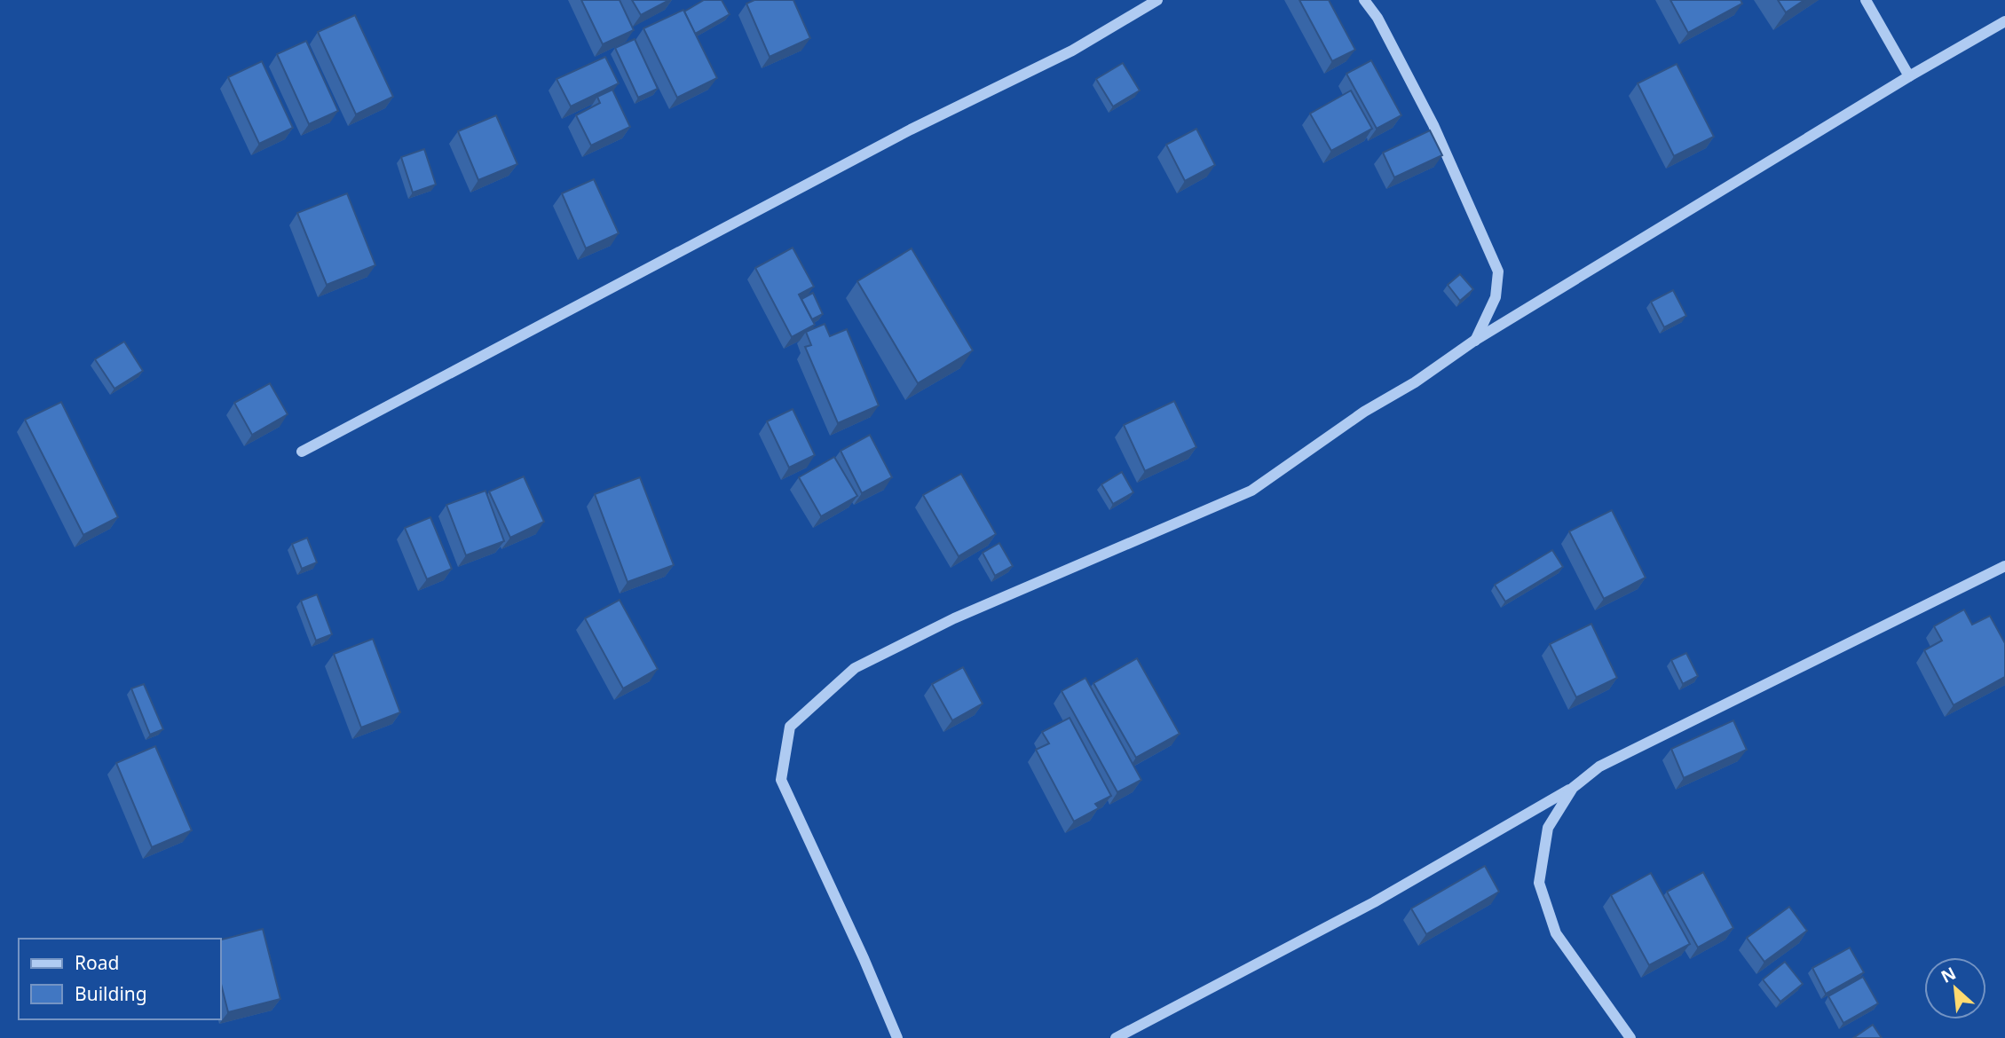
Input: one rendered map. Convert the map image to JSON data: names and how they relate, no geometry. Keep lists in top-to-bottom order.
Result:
{
  "legend": ["Road", "Building"],
  "north": "top left"
}
